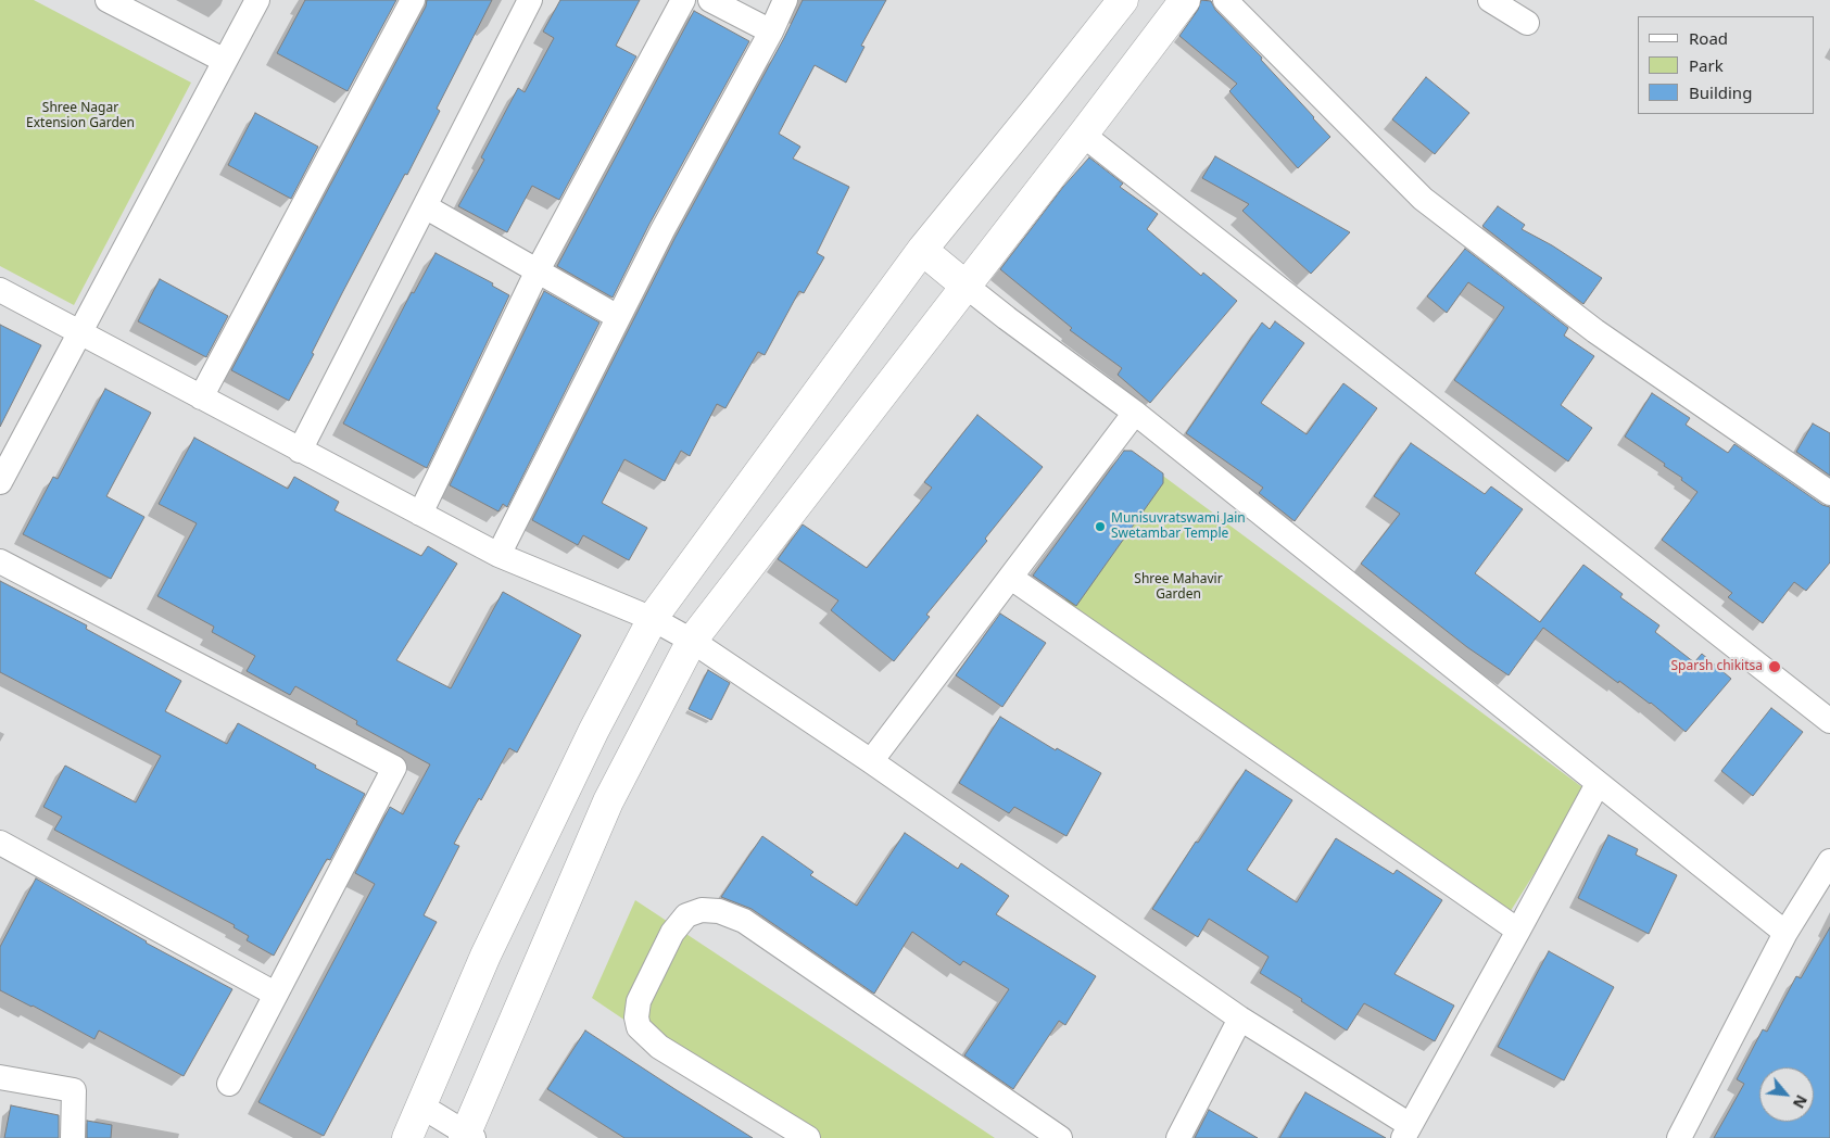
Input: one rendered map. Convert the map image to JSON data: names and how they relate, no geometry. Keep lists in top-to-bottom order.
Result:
{
  "parks": ["Shree Nagar Extension Garden", "Shree Mahavir Garden"],
  "places": ["Munisuvratswami Jain Swetambar Temple", "Sparsh chikitsa"],
  "legend": ["Road", "Park", "Building"],
  "north": "bottom right"
}
